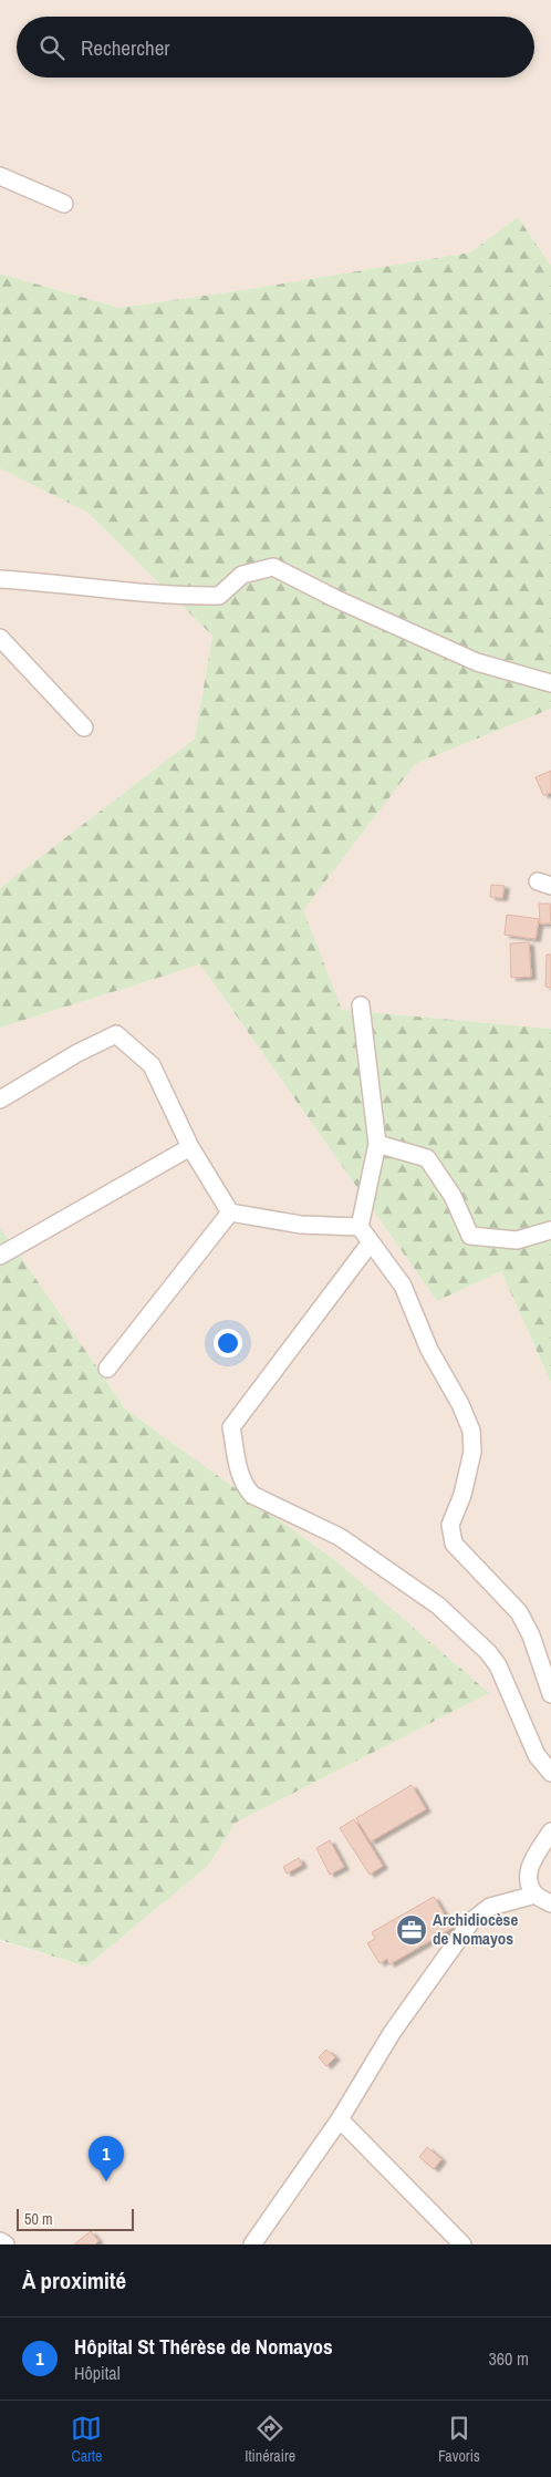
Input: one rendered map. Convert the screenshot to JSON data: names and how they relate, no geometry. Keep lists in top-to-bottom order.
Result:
{
  "places": {
    "office": ["Archidiocèse de Nomayos"]
  },
  "scale_bar": "50 m",
  "page": {
    "search": "Rechercher",
    "pins": "1",
    "scale": "50 m",
    "heading": "À proximité",
    "list": [
      {
        "mark": "1",
        "name": "Hôpital St Thérèse de Nomayos",
        "note": "Hôpital",
        "value": "360 m"
      }
    ],
    "nav": ["Carte", "Itinéraire", "Favoris"]
  }
}
